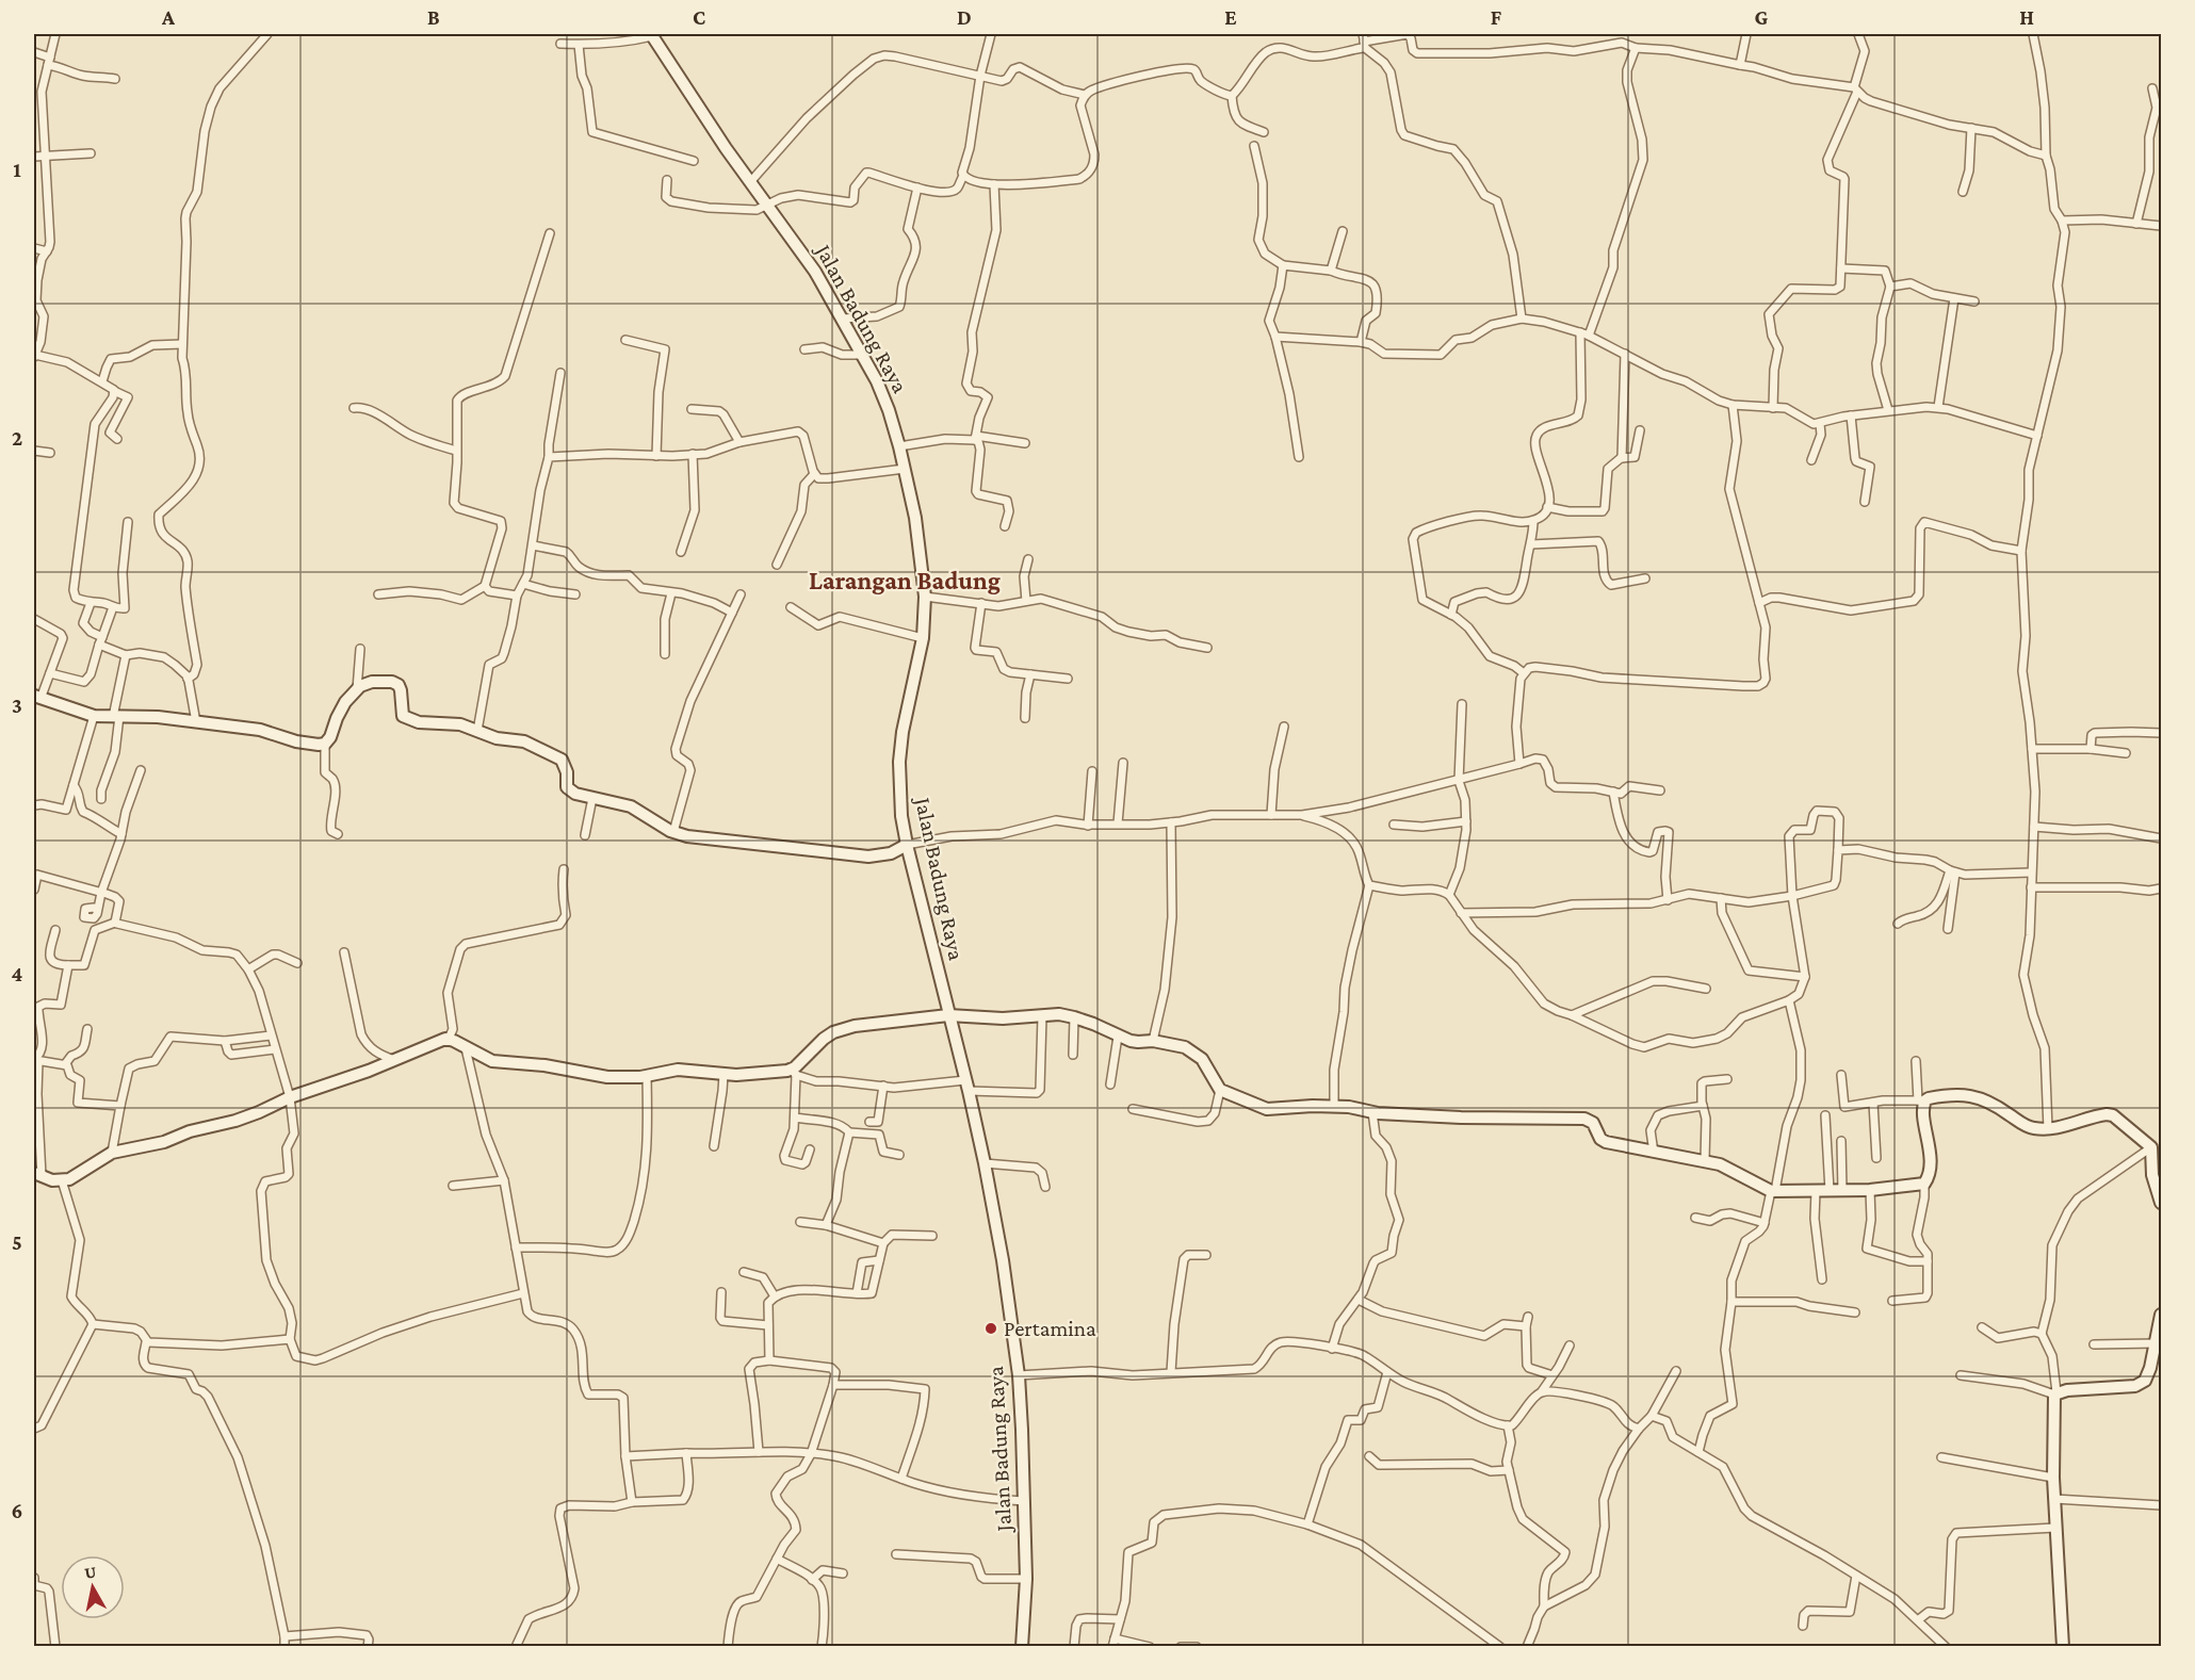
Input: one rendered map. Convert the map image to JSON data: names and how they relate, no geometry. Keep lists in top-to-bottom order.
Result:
{
  "streets": {
    "street": ["Jalan Badung Raya"]
  },
  "districts": ["Larangan Badung"],
  "places": ["Pertamina"],
  "north": "top",
  "grid": {
    "columns": [
      "A",
      "B",
      "C",
      "D",
      "E",
      "F",
      "G",
      "H"
    ],
    "rows": [
      "1",
      "2",
      "3",
      "4",
      "5",
      "6"
    ]
  }
}
